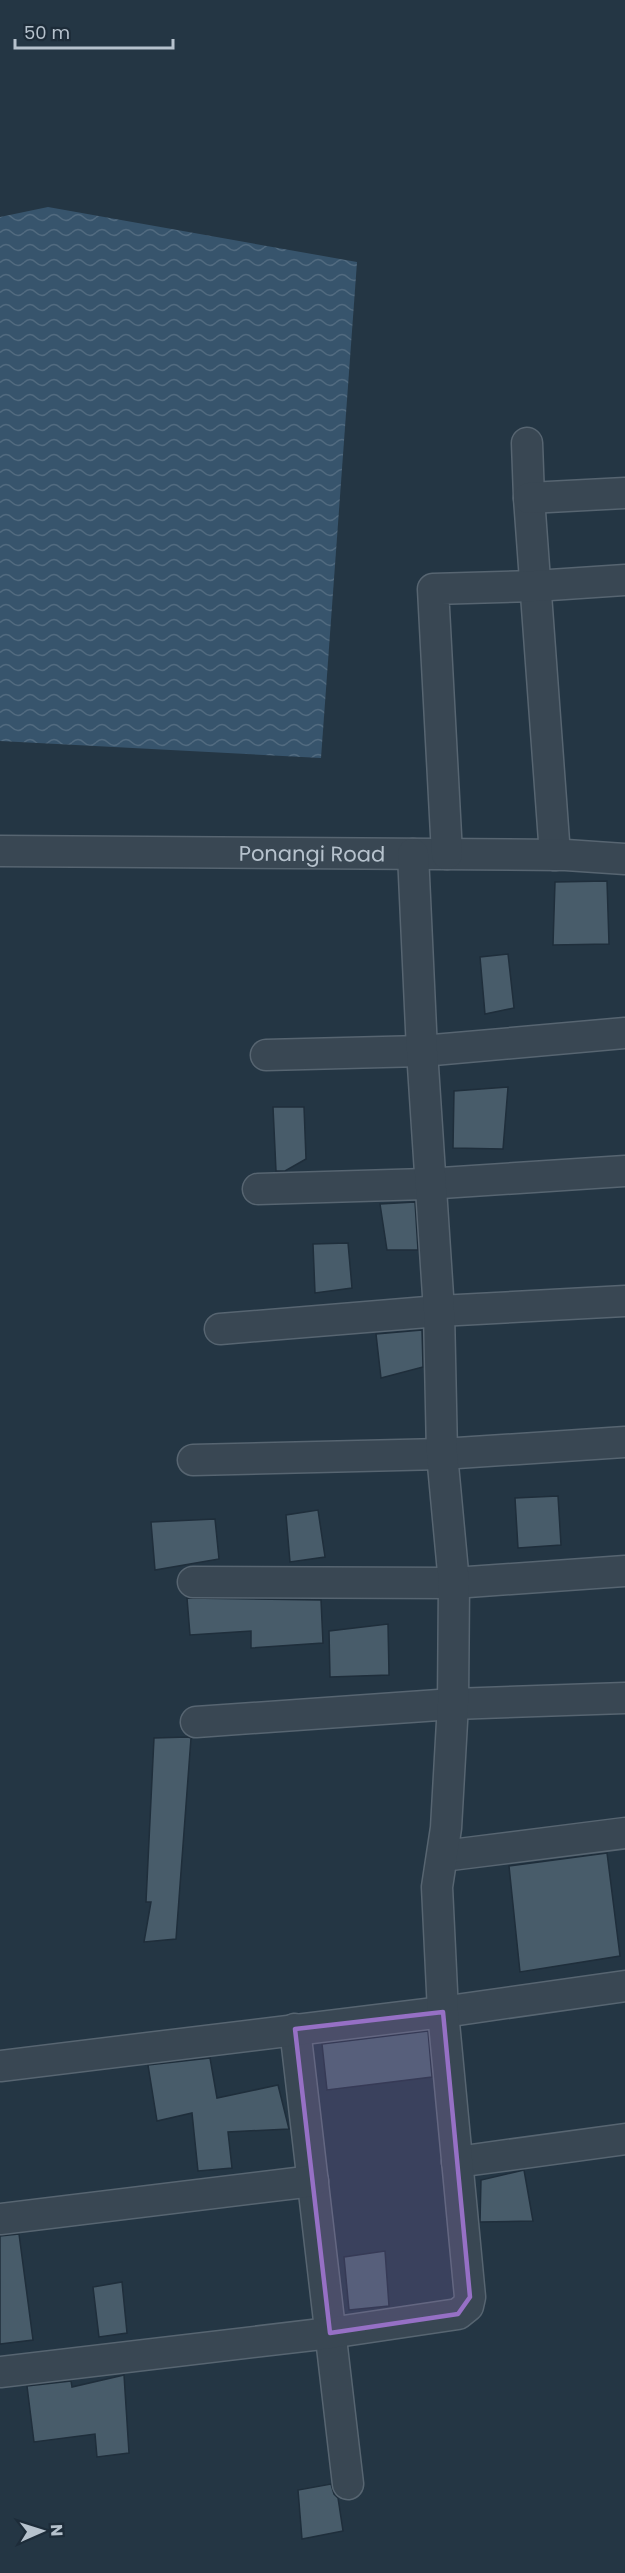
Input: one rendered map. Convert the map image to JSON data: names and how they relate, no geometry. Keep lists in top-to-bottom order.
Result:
{
  "streets": {
    "street": ["Ponangi Road"]
  },
  "scale_bar": "50 m",
  "north": "right"
}
